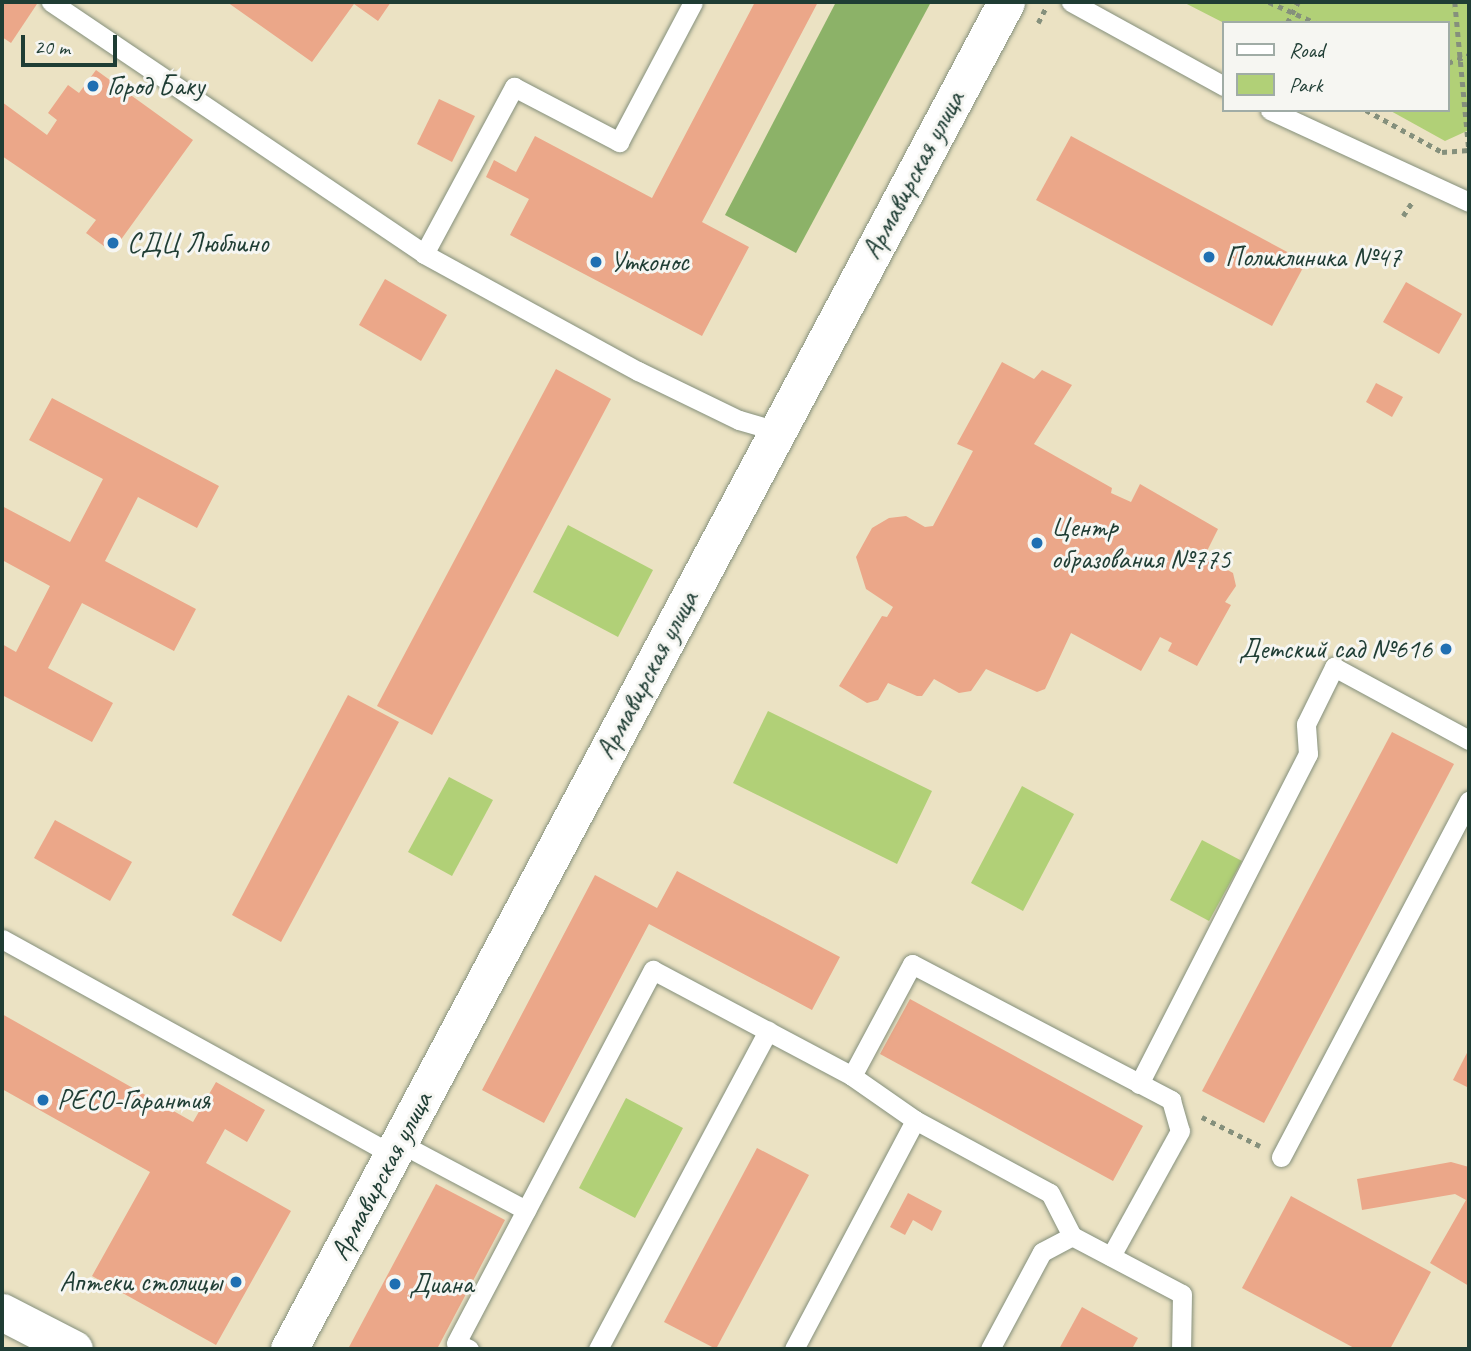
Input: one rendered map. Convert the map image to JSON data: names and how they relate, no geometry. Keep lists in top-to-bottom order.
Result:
{
  "streets": {
    "street": ["Армавирская улица"]
  },
  "places": [
    "Город Баку",
    "СДЦ Люблино",
    "Поликлиника №47",
    "Утконос",
    "Центр образования №775",
    "Детский сад №616",
    "РЕСО-Гарантия",
    "Аптеки столицы",
    "Диана"
  ],
  "legend": ["Road", "Park"],
  "scale_bar": "20 m"
}
